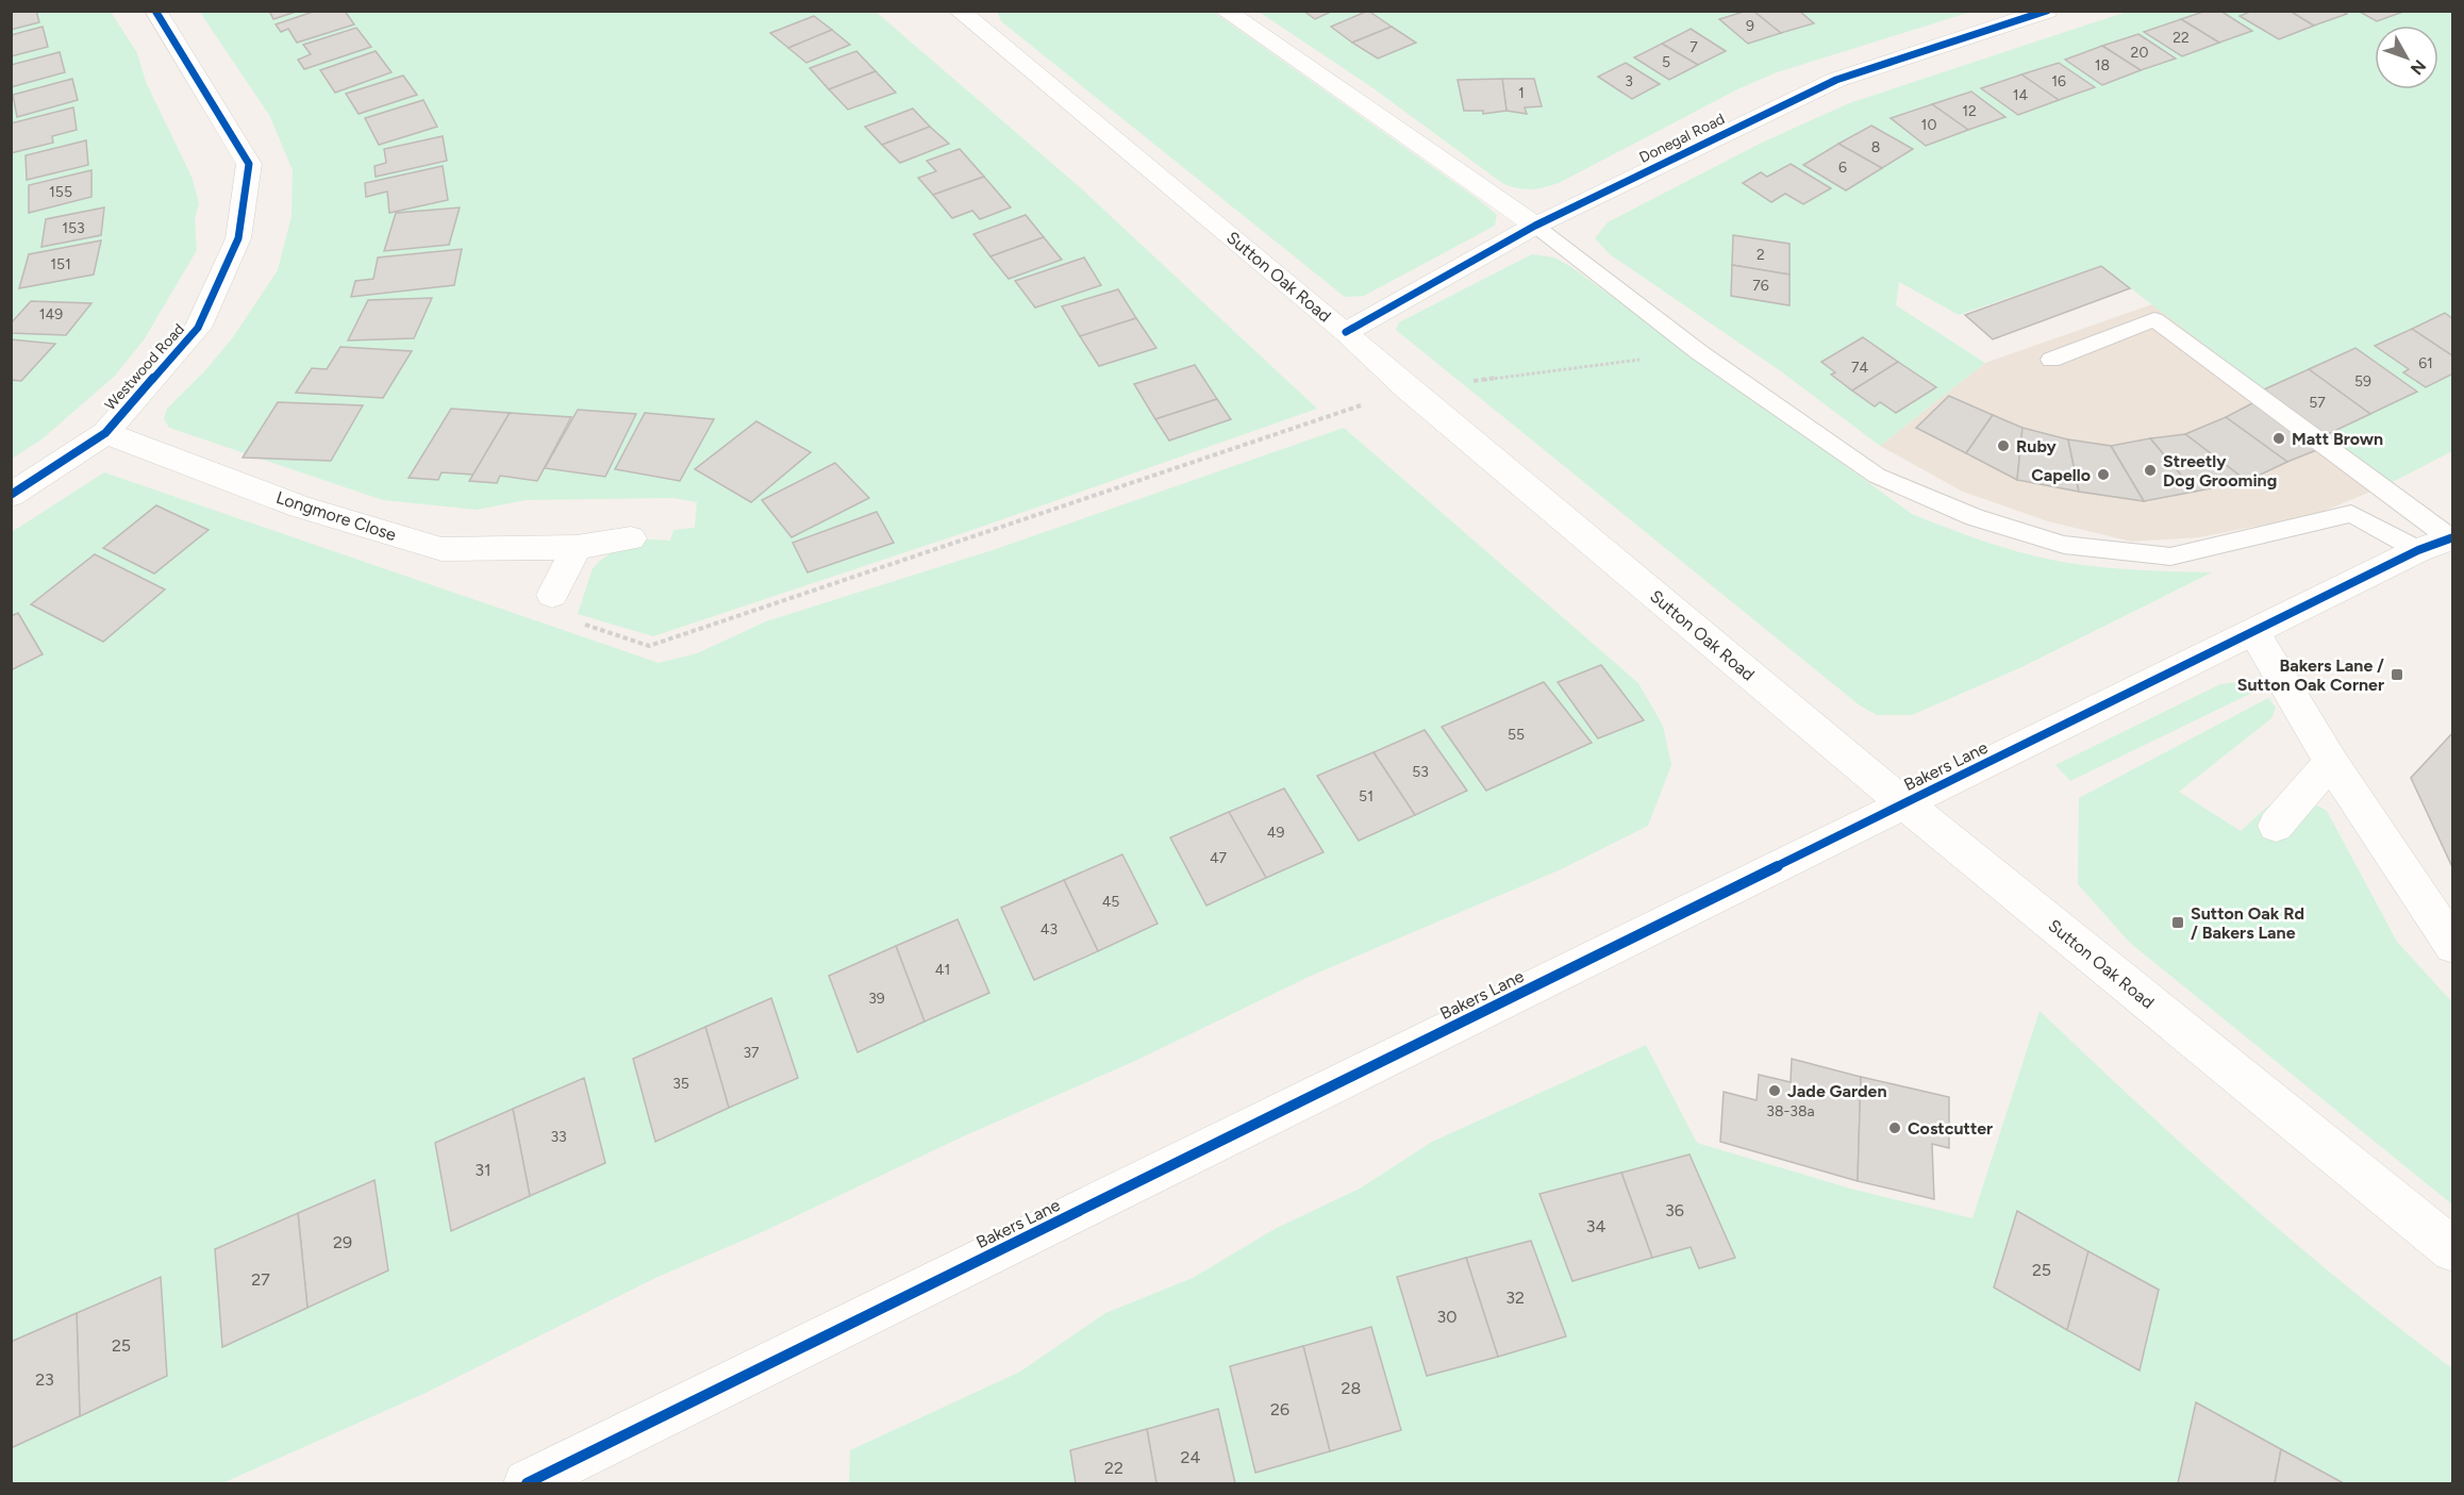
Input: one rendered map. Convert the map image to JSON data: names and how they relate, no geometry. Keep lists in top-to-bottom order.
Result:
{
  "streets": {
    "street": [
      "Donegal Road",
      "Sutton Oak Road",
      "Westwood Road",
      "Longmore Close",
      "Bakers Lane"
    ]
  },
  "crossings": [
    ["Donegal Road", "Sutton Oak Road"],
    ["Sutton Oak Road", "Bakers Lane"],
    ["Westwood Road", "Longmore Close"]
  ],
  "places": {
    "other": [
      "Matt Brown",
      "Ruby",
      "Streetly Dog Grooming",
      "Capello",
      "Jade Garden",
      "Costcutter"
    ],
    "transit": ["Bakers Lane / Sutton Oak Corner", "Sutton Oak Rd / Bakers Lane"]
  },
  "house_numbers": [
    "9",
    "22",
    "7",
    "20",
    "5",
    "18",
    "3",
    "16",
    "1",
    "14",
    "12",
    "10",
    "8",
    "6",
    "155",
    "153",
    "2",
    "151",
    "76",
    "149",
    "61",
    "74",
    "59",
    "57",
    "55",
    "53",
    "51",
    "49",
    "47",
    "45",
    "43",
    "41",
    "39",
    "37",
    "35",
    "38-38a",
    "33",
    "31",
    "36",
    "34",
    "29",
    "25",
    "27",
    "32",
    "30",
    "25",
    "23",
    "28",
    "26",
    "24",
    "22"
  ],
  "north": "bottom right"
}
